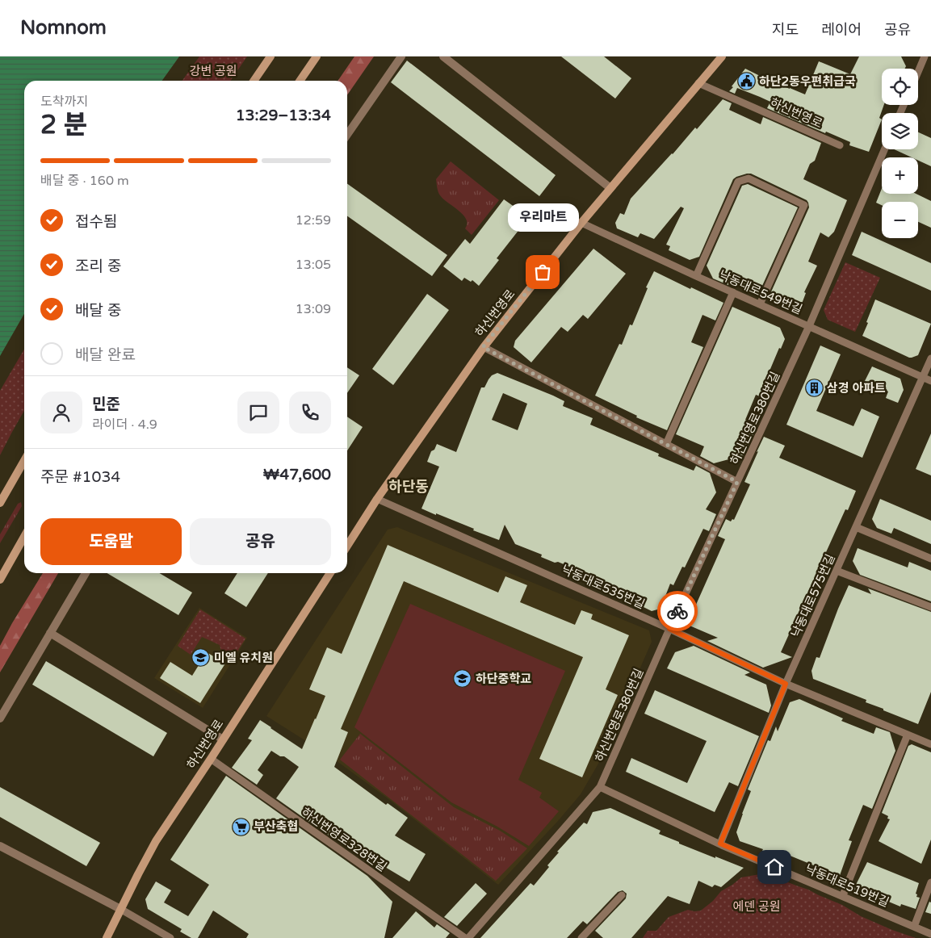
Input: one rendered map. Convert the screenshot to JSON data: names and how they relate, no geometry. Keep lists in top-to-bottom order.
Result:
{
  "streets": {
    "street": ["하신번영로"],
    "lane": [
      "낙동대로549번길",
      "하신번영로380번길",
      "낙동대로535번길",
      "낙동대로575번길",
      "하신번영로328번길",
      "낙동대로519번길"
    ]
  },
  "crossings": [
    ["하신번영로", "낙동대로549번길"],
    ["하신번영로", "낙동대로535번길"],
    ["하신번영로", "하신번영로328번길"],
    ["낙동대로549번길", "하신번영로380번길"],
    ["낙동대로549번길", "낙동대로575번길"],
    ["하신번영로380번길", "낙동대로535번길"],
    ["하신번영로380번길", "낙동대로519번길"],
    ["낙동대로535번길", "낙동대로575번길"],
    ["낙동대로575번길", "낙동대로519번길"]
  ],
  "districts": ["하단동"],
  "parks": ["강변 공원", "에덴 공원"],
  "places": {
    "public building": ["하단2동우편취급국"],
    "other": ["우리마트"],
    "building": ["삼경 아파트"],
    "school or university": ["미엘 유치원", "하단중학교"],
    "supermarket": ["부산축협"]
  },
  "page": {
    "header": "Nomnom",
    "nav": ["지도", "레이어", "공유"],
    "map_buttons": ["+", "−"],
    "heading": ["2 분", "도착까지", "13:29–13:34"],
    "panel": [
      "민준",
      "라이더 · 4.9",
      "주문 #1034",
      "₩47,600"
    ],
    "bar": "배달 중 · 160 m",
    "list": [
      ["접수됨", "12:59"],
      ["조리 중", "13:05"],
      ["배달 중", "13:09"],
      "배달 완료"
    ],
    "bubble": "우리마트",
    "buttons": ["도움말", "공유"]
  }
}
